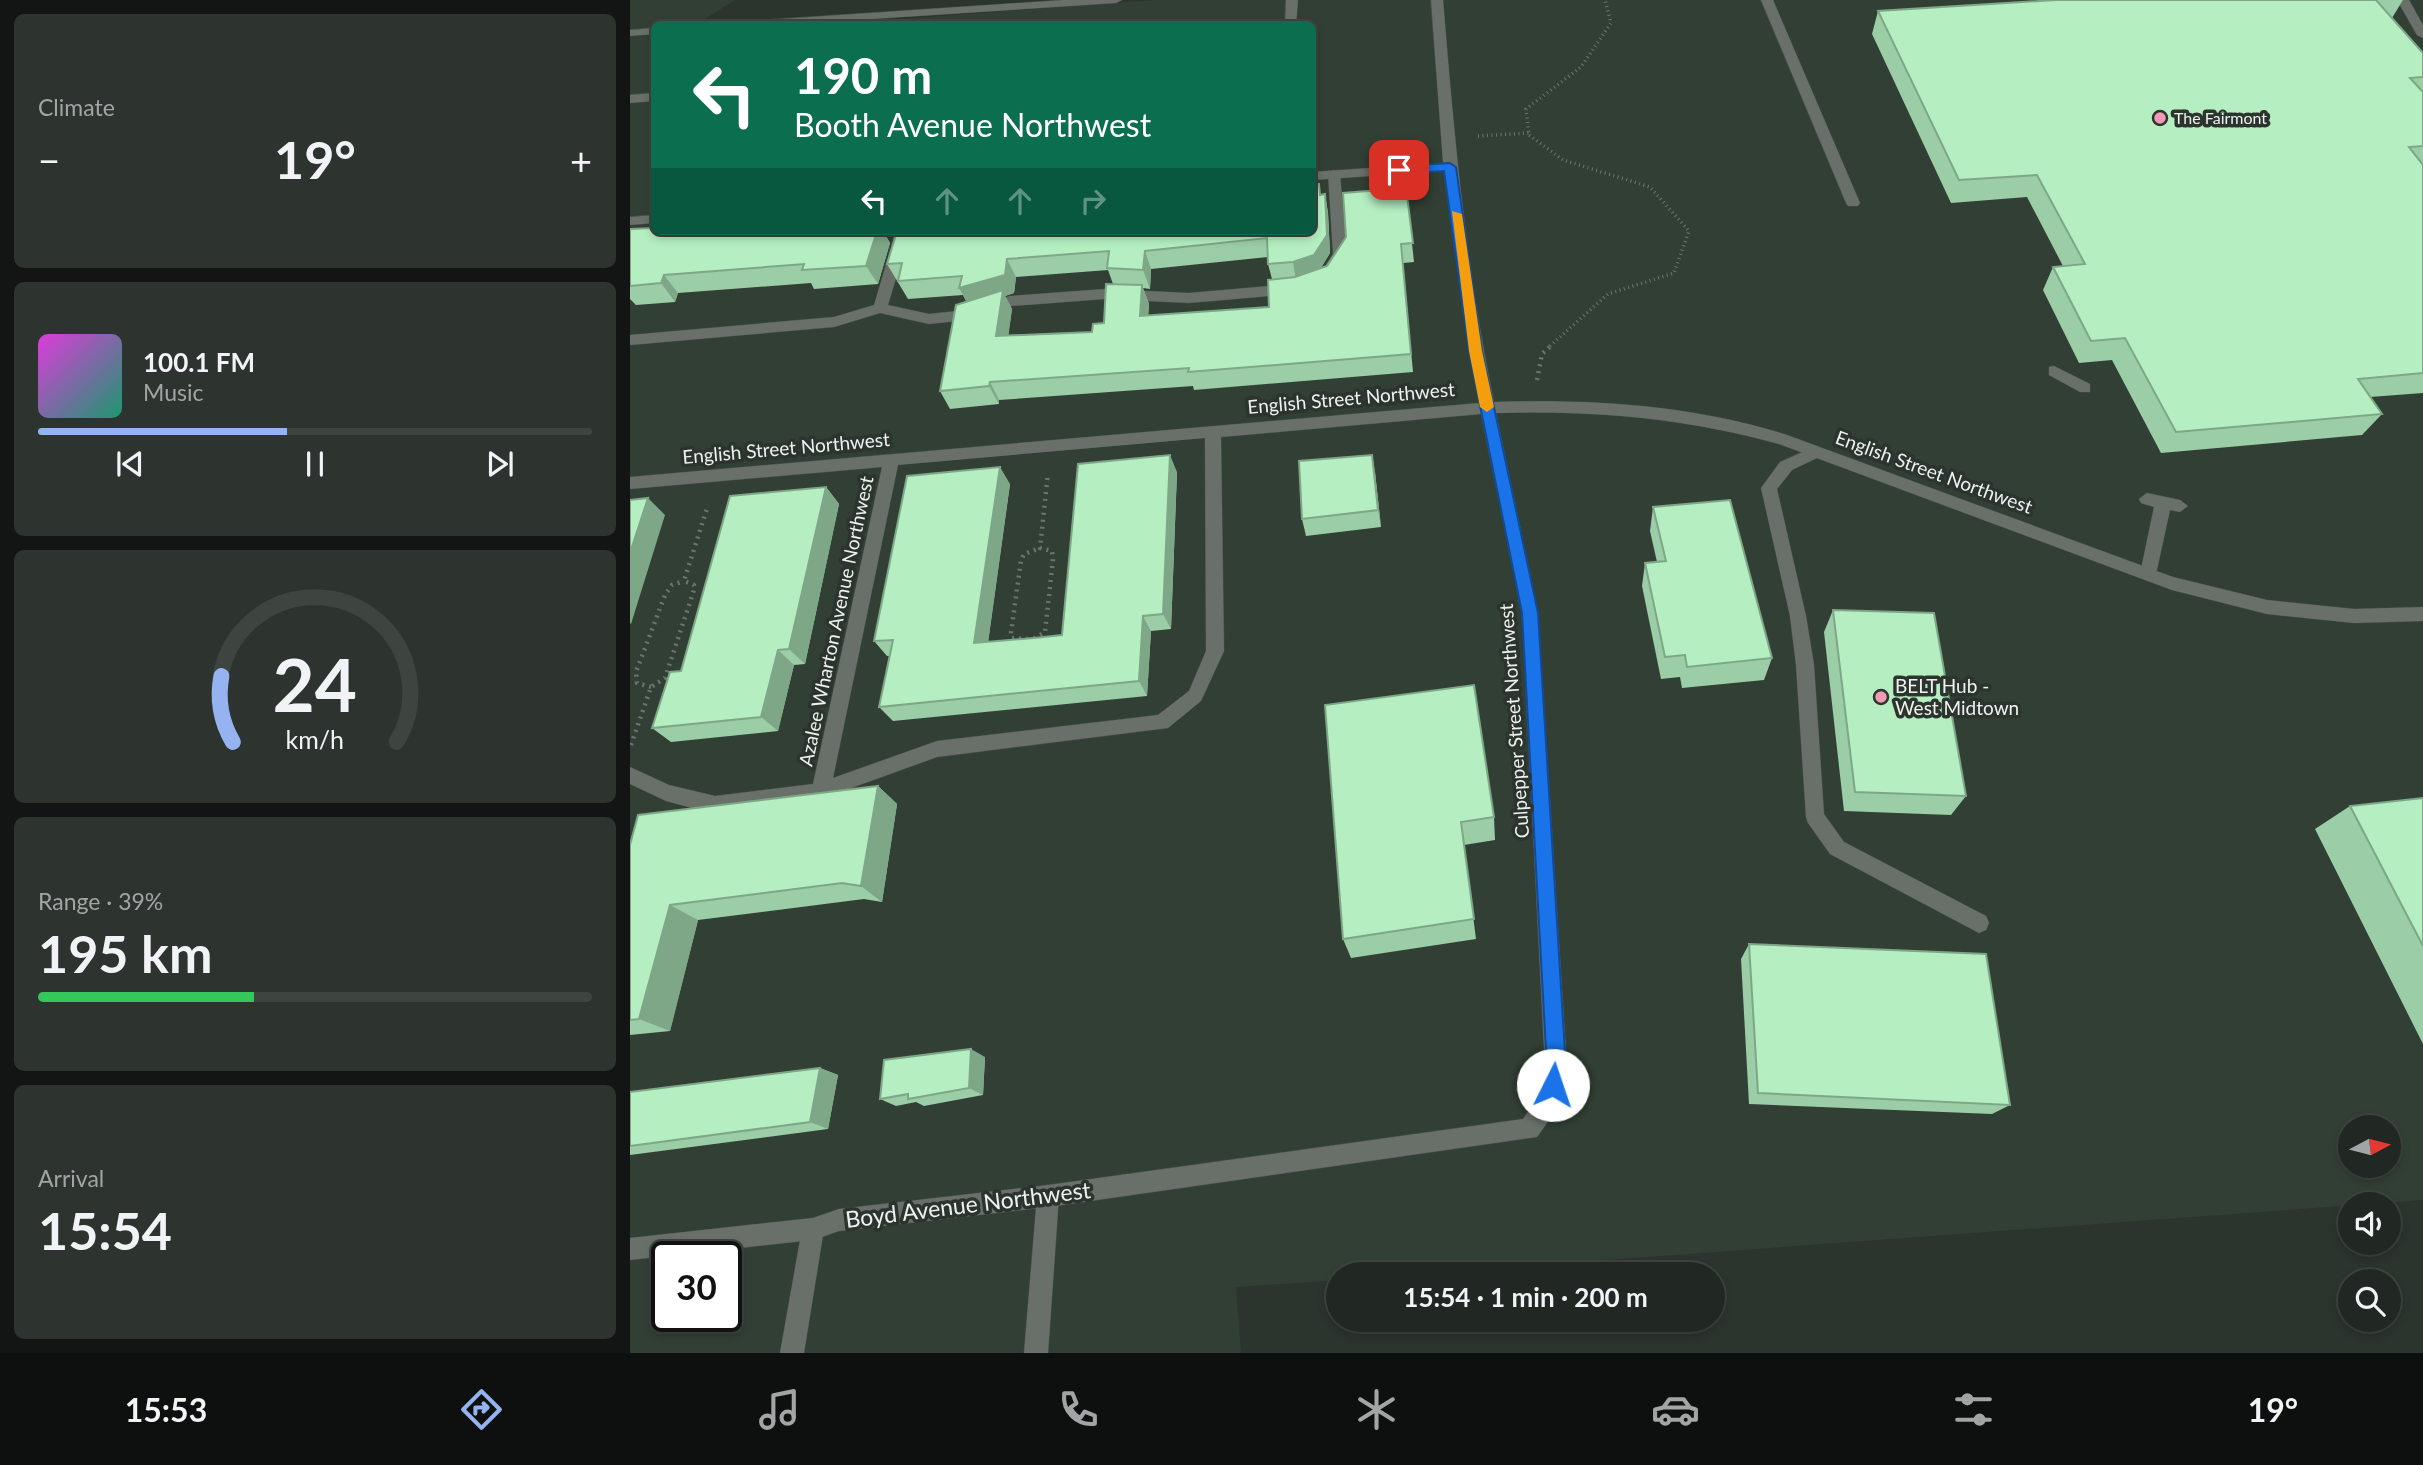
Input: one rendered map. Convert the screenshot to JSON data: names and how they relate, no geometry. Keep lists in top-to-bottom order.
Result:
{
  "streets": {
    "street": [
      "English Street Northwest",
      "Azalee Wharton Avenue Northwest",
      "Culpepper Street Northwest",
      "Boyd Avenue Northwest"
    ]
  },
  "crossings": [
    ["English Street Northwest", "Azalee Wharton Avenue Northwest"],
    ["English Street Northwest", "Culpepper Street Northwest"],
    ["Culpepper Street Northwest", "Boyd Avenue Northwest"]
  ],
  "places": ["The Fairmont", "BELT Hub - West Midtown"],
  "north": "right",
  "page": {
    "tile": [
      "Climate",
      ["Range · 39%", "195 km"],
      ["Arrival", "15:54"]
    ],
    "turn": ["190 m", "Booth Avenue Northwest"],
    "heat": ["−", "19°", "+"],
    "song": ["100.1 FM", "Music"],
    "limit": "30",
    "trip": "15:54 · 1 min · 200 m",
    "tabs": ["15:53", "19°"],
    "gauge": ["24", "km/h"]
  }
}
